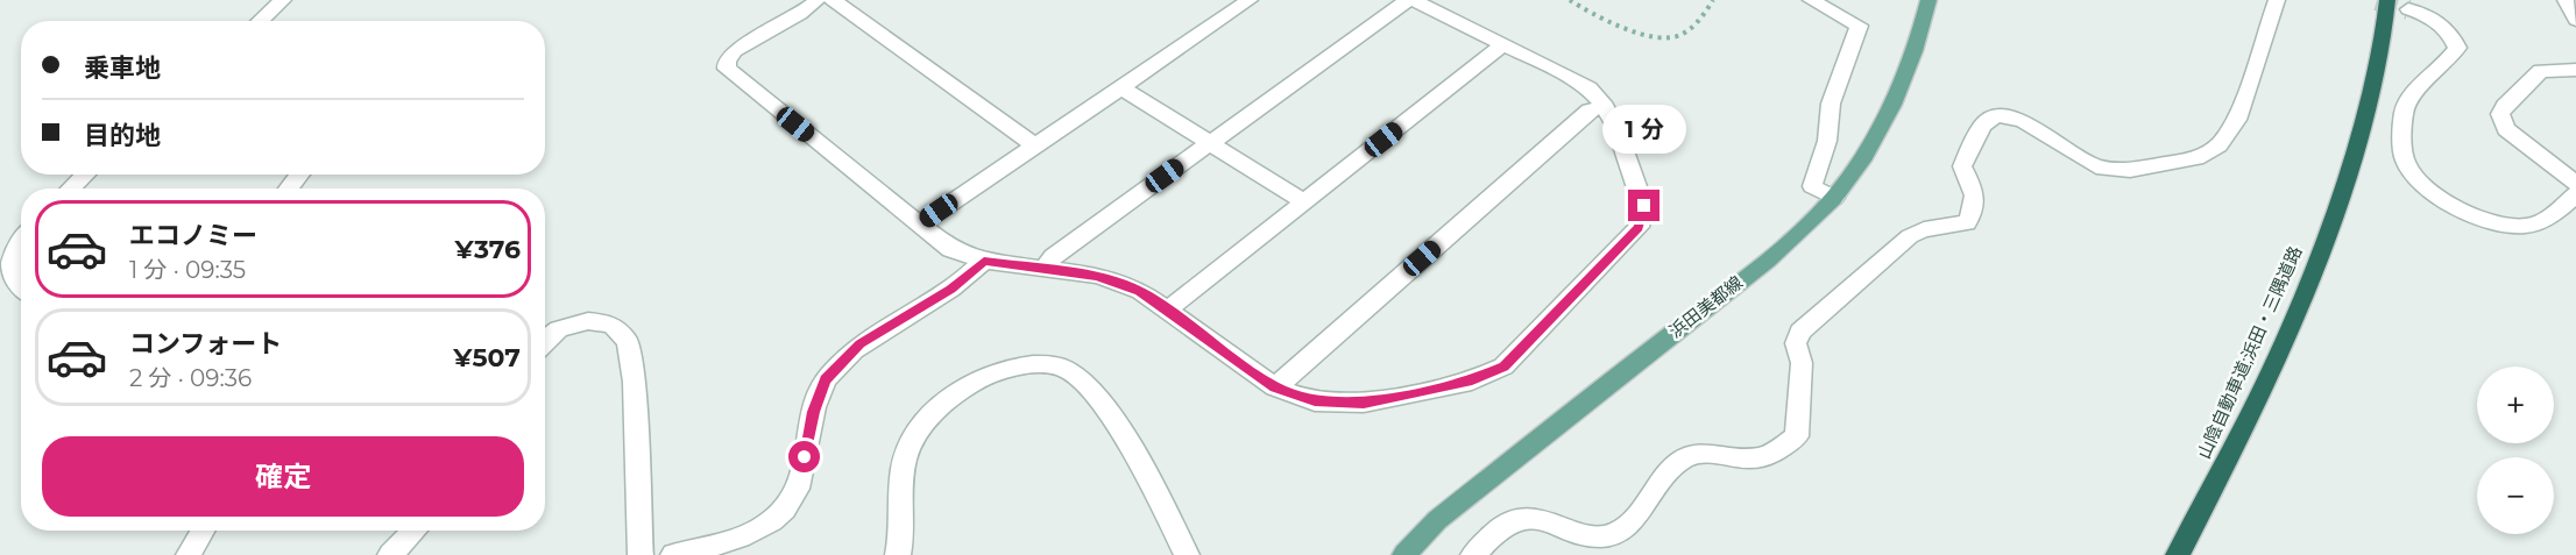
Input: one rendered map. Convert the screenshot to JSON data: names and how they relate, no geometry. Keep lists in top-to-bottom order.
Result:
{
  "streets": {
    "highway": ["山陰自動車道;浜田・三隅道路"],
    "main road": ["浜田美都線"]
  },
  "page": {
    "banner": ["乗車地", "目的地"],
    "bubble": "1 分",
    "list": [
      {
        "name": "エコノミー",
        "note": "1 分 · 09:35",
        "value": "¥376"
      },
      {
        "name": "コンフォート",
        "note": "2 分 · 09:36",
        "value": "¥507"
      }
    ],
    "map_buttons": ["+", "−"],
    "buttons": "確定"
  }
}
